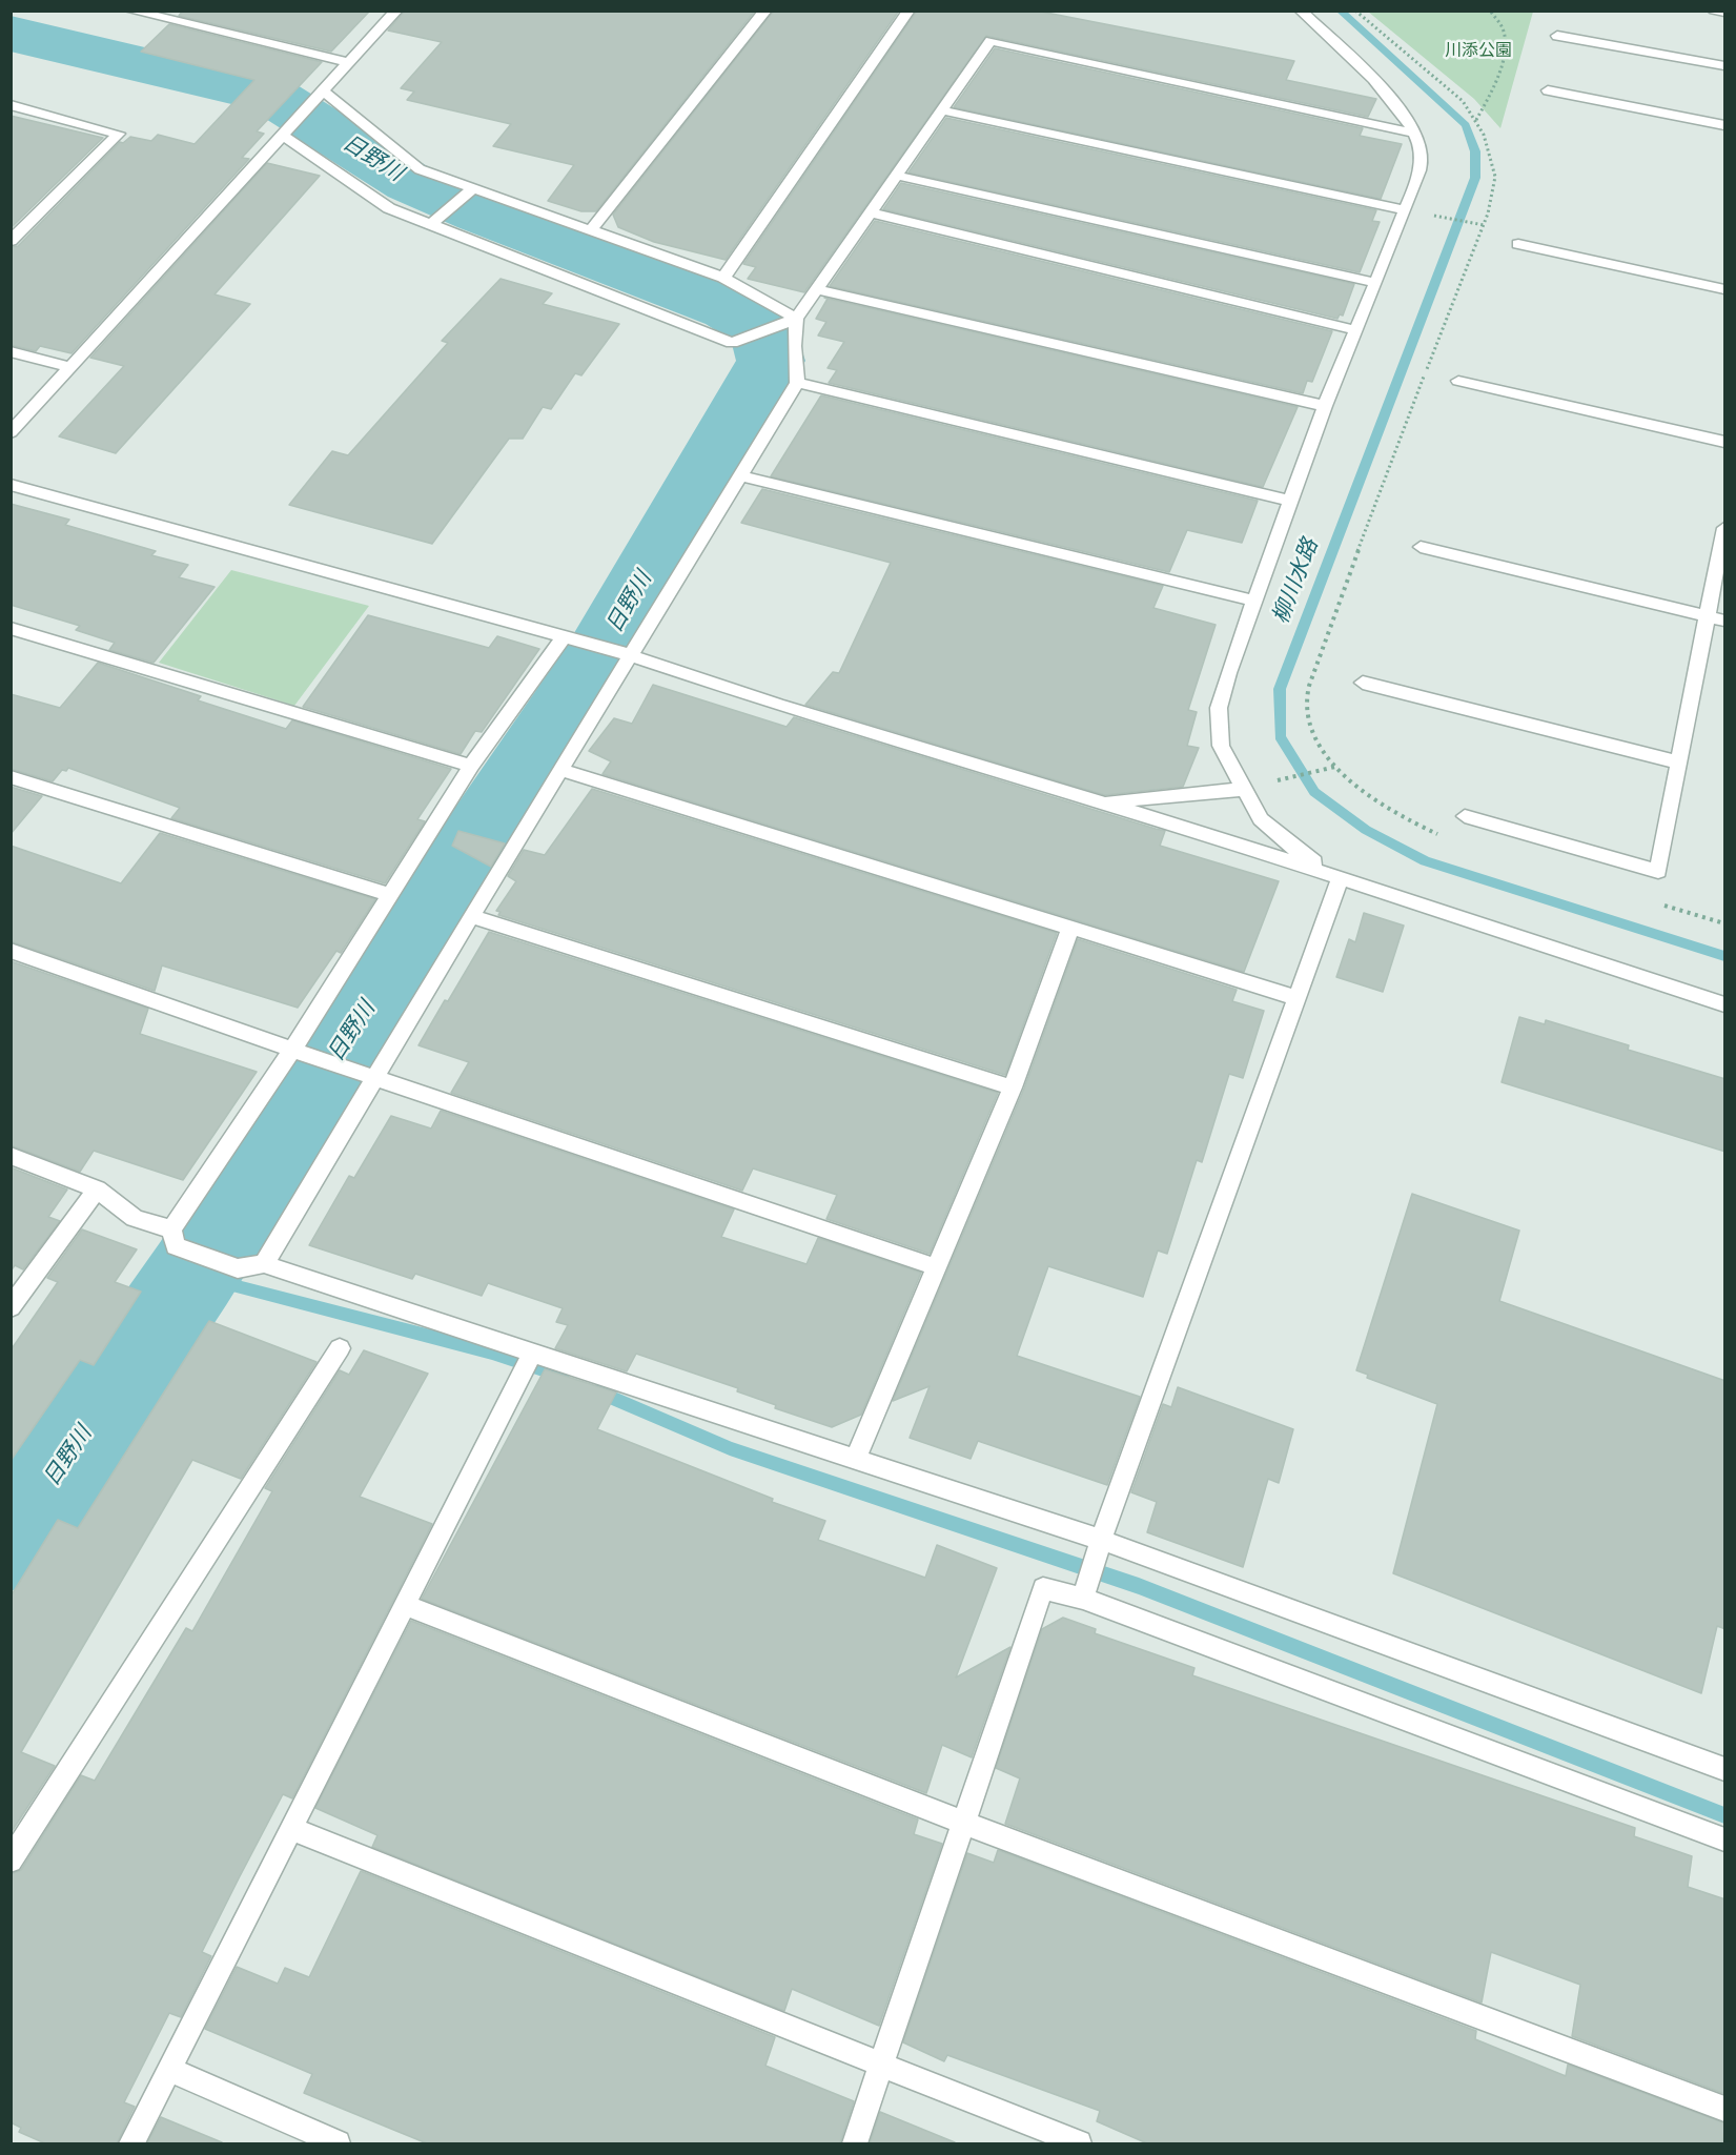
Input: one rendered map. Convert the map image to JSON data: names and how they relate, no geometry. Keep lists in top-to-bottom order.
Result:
{
  "water": ["日野川", "柳川水路"],
  "parks": ["川添公園"]
}
